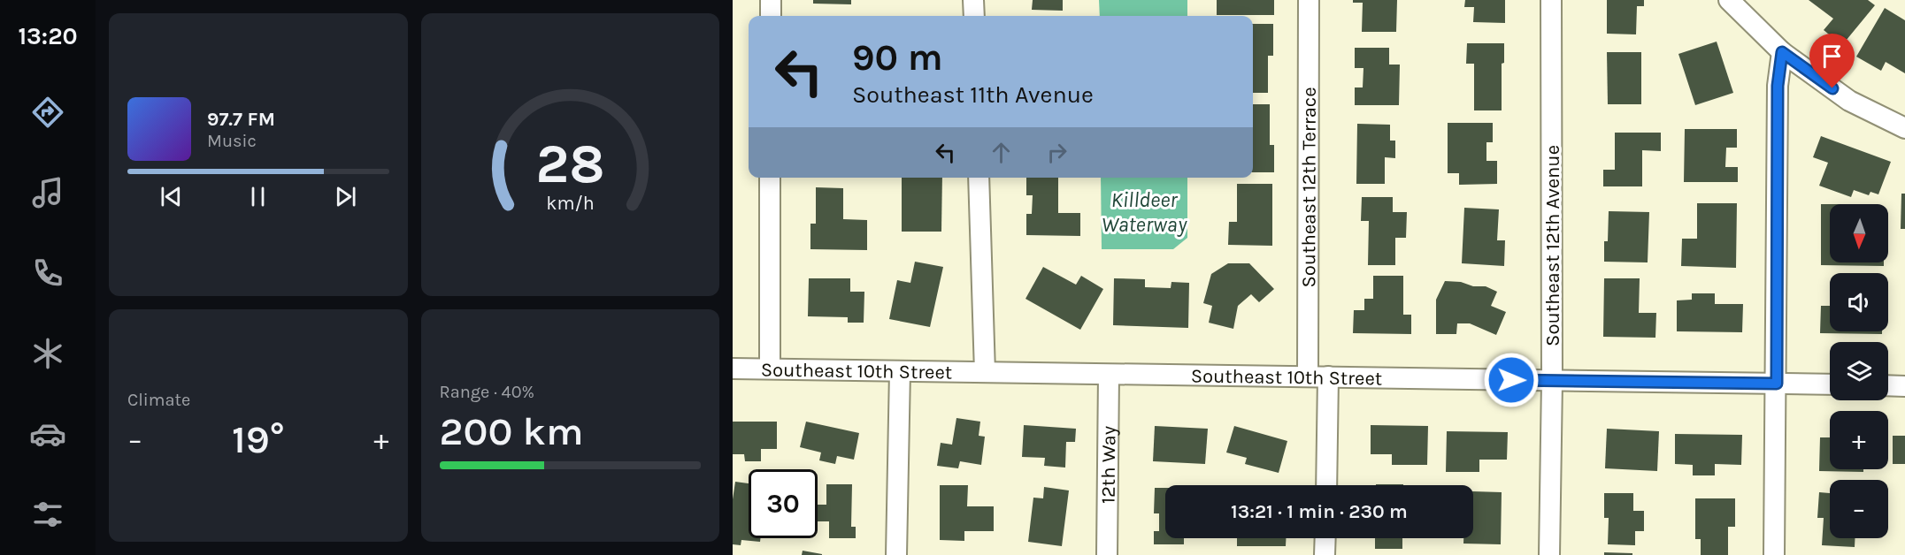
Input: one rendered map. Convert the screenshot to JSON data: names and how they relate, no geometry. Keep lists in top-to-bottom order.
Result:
{
  "streets": {
    "street": [
      "Southeast 12th Terrace",
      "Southeast 12th Avenue",
      "Southeast 10th Street",
      "12th Way"
    ]
  },
  "crossings": [
    ["Southeast 12th Terrace", "Southeast 10th Street"],
    ["Southeast 12th Avenue", "Southeast 10th Street"],
    ["Southeast 10th Street", "12th Way"]
  ],
  "water": ["Killdeer Waterway"],
  "north": "bottom",
  "page": {
    "tabs": "13:20",
    "turn": ["90 m", "Southeast 11th Avenue"],
    "song": ["97.7 FM", "Music"],
    "map_buttons": ["+", "−"],
    "tile": [
      "Climate",
      ["Range · 40%", "200 km"]
    ],
    "heat": ["−", "19°", "+"],
    "limit": "30",
    "trip": "13:21 · 1 min · 230 m",
    "gauge": ["28", "km/h"]
  }
}
